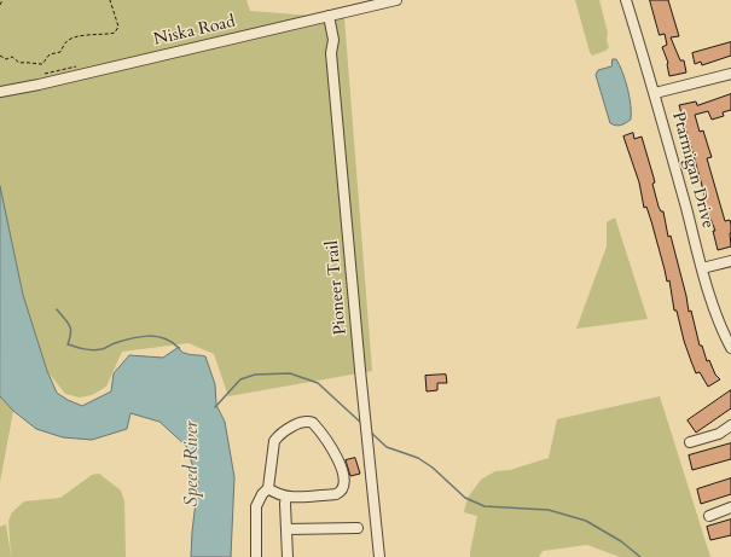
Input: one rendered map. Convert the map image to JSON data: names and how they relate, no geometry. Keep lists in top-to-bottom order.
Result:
{
  "streets": {
    "street": ["Niska Road", "Ptarmigan Drive", "Pioneer Trail"]
  },
  "crossings": [
    ["Niska Road", "Pioneer Trail"]
  ],
  "water": ["Speed River"]
}
